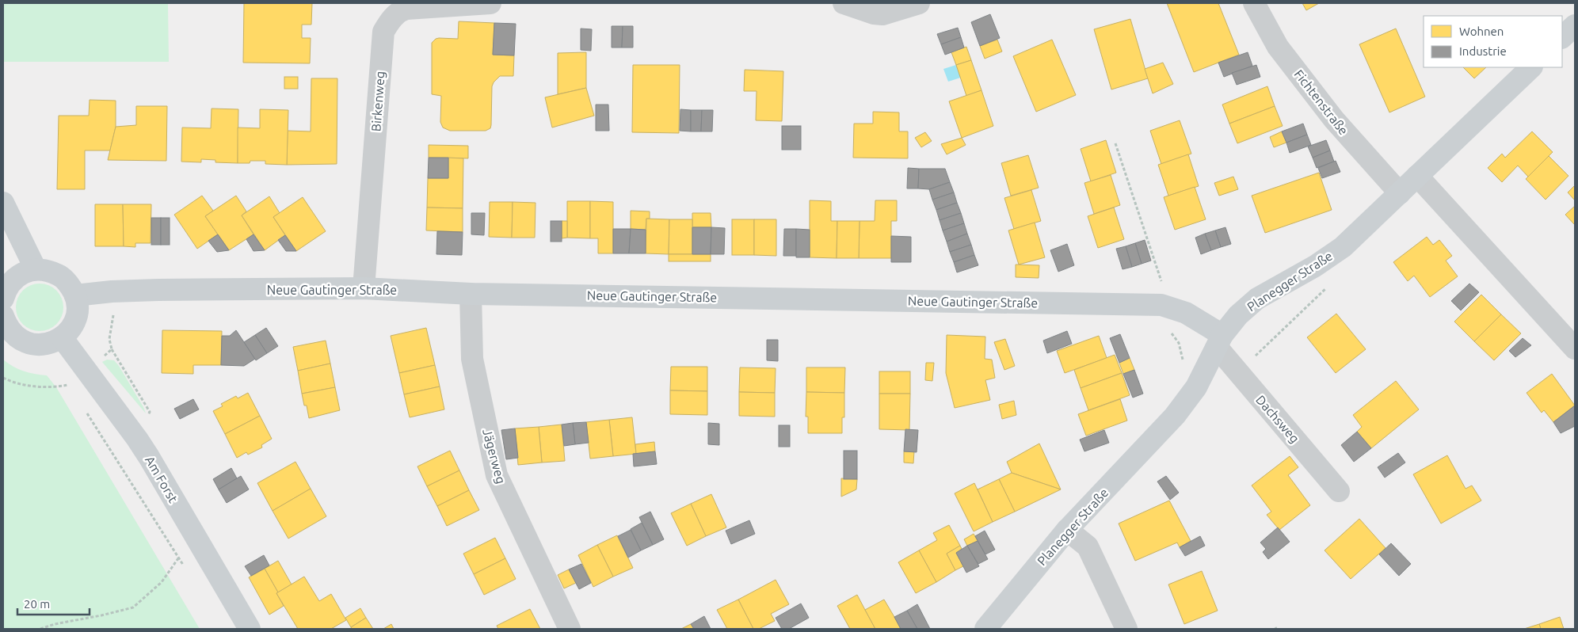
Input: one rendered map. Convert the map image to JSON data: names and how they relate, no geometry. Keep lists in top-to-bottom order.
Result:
{
  "streets": {
    "street": [
      "Birkenweg",
      "Fichtenstraße",
      "Planegger Straße",
      "Neue Gautinger Straße",
      "Dachsweg",
      "Jägerweg",
      "Am Forst"
    ]
  },
  "crossings": [
    ["Birkenweg", "Neue Gautinger Straße"],
    ["Fichtenstraße", "Planegger Straße"],
    ["Planegger Straße", "Neue Gautinger Straße"],
    ["Planegger Straße", "Dachsweg"],
    ["Neue Gautinger Straße", "Dachsweg"],
    ["Neue Gautinger Straße", "Jägerweg"]
  ],
  "legend": ["Wohnen", "Industrie"],
  "scale_bar": "20 m"
}
